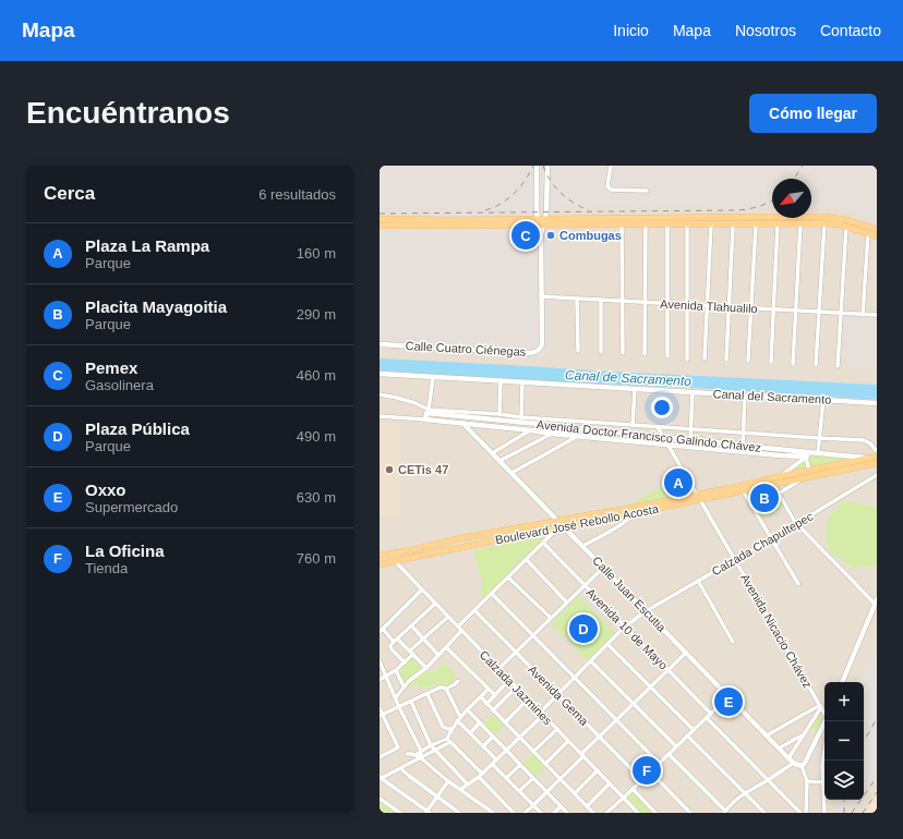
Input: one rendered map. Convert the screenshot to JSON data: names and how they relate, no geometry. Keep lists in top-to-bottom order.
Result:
{
  "streets": {
    "main road": ["Boulevard José Rebollo Acosta"],
    "street": [
      "Avenida Tlahualilo",
      "Calle Cuatro Ciénegas",
      "Canal del Sacramento",
      "Avenida Doctor Francisco Galindo Chávez",
      "Calzada Chapultepec",
      "Calle Juan Escutia",
      "Avenida 10 de Mayo",
      "Avenida Nicacio Chávez",
      "Calzada Jazmines",
      "Avenida Gema"
    ]
  },
  "crossings": [
    ["Avenida Tlahualilo", "Calle Cuatro Ciénegas"],
    ["Avenida Doctor Francisco Galindo Chávez", "Boulevard José Rebollo Acosta"],
    ["Avenida Doctor Francisco Galindo Chávez", "Calle Juan Escutia"],
    ["Avenida Doctor Francisco Galindo Chávez", "Avenida Nicacio Chávez"],
    ["Boulevard José Rebollo Acosta", "Calle Juan Escutia"],
    ["Boulevard José Rebollo Acosta", "Avenida Nicacio Chávez"],
    ["Boulevard José Rebollo Acosta", "Calzada Jazmines"],
    ["Calzada Chapultepec", "Calle Juan Escutia"],
    ["Calzada Chapultepec", "Avenida 10 de Mayo"],
    ["Calzada Chapultepec", "Avenida Nicacio Chávez"],
    ["Calzada Chapultepec", "Calzada Jazmines"],
    ["Calzada Chapultepec", "Avenida Gema"]
  ],
  "water": ["Canal de Sacramento"],
  "places": ["Combugas", "CETis 47"],
  "north": "bottom left",
  "page": {
    "header": "Mapa",
    "nav": [
      "Inicio",
      "Mapa",
      "Nosotros",
      "Contacto"
    ],
    "buttons": "Cómo llegar",
    "title": "Encuéntranos",
    "heading": ["Cerca", "6 resultados"],
    "pins": [
      "C",
      "A",
      "B",
      "D",
      "E",
      "F"
    ],
    "list": [
      {
        "mark": "A",
        "name": "Plaza La Rampa",
        "note": "Parque",
        "value": "160 m"
      },
      {
        "mark": "B",
        "name": "Placita Mayagoitia",
        "note": "Parque",
        "value": "290 m"
      },
      {
        "mark": "C",
        "name": "Pemex",
        "note": "Gasolinera",
        "value": "460 m"
      },
      {
        "mark": "D",
        "name": "Plaza Pública",
        "note": "Parque",
        "value": "490 m"
      },
      {
        "mark": "E",
        "name": "Oxxo",
        "note": "Supermercado",
        "value": "630 m"
      },
      {
        "mark": "F",
        "name": "La Oficina",
        "note": "Tienda",
        "value": "760 m"
      }
    ],
    "map_buttons": ["+", "−"]
  }
}
